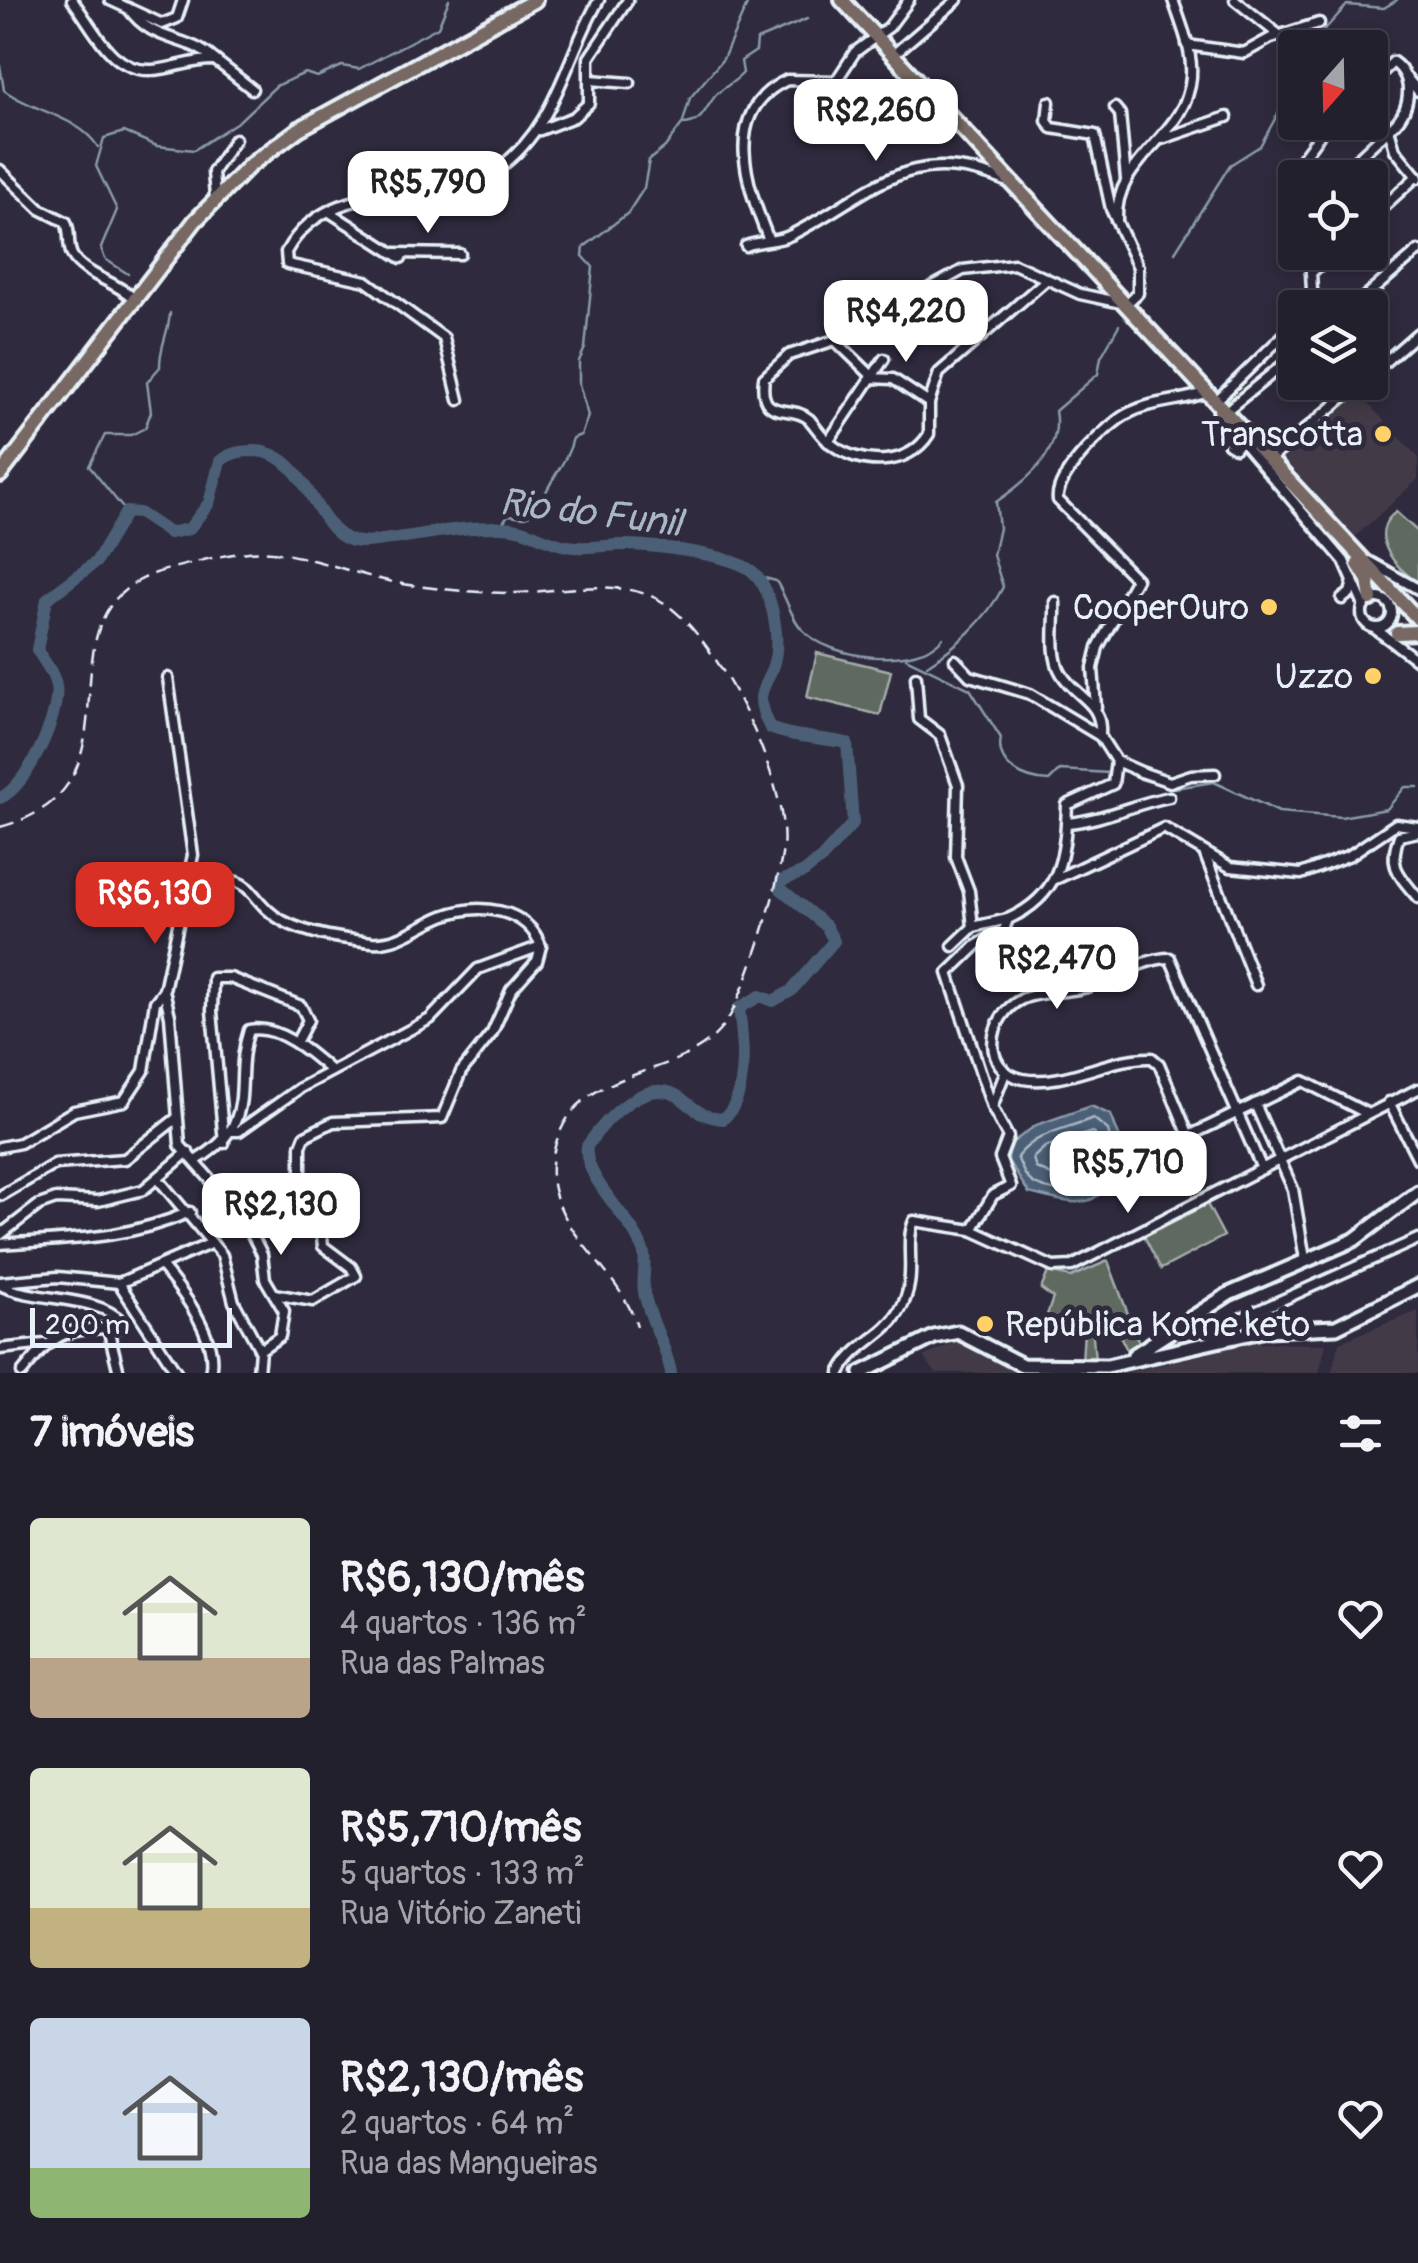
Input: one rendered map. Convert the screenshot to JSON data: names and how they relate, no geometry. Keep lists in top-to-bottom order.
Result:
{
  "water": ["Rio do Funil"],
  "places": [
    "Transcotta",
    "CooperOuro",
    "Uzzo",
    "República Kome keto"
  ],
  "scale_bar": "200 m",
  "north": "bottom",
  "page": {
    "price": [
      "R$2,260",
      "R$5,790",
      "R$4,220",
      "R$6,130",
      "R$2,470",
      "R$5,710",
      "R$2,130"
    ],
    "scale": "200 m",
    "heading": "7 imóveis",
    "list": [
      {
        "name": "R$6,130/mês",
        "note": "4 quartos · 136 m² · Rua das Palmas"
      },
      {
        "name": "R$5,710/mês",
        "note": "5 quartos · 133 m² · Rua Vitório Zaneti"
      },
      {
        "name": "R$2,130/mês",
        "note": "2 quartos · 64 m² · Rua das Mangueiras"
      }
    ]
  }
}
